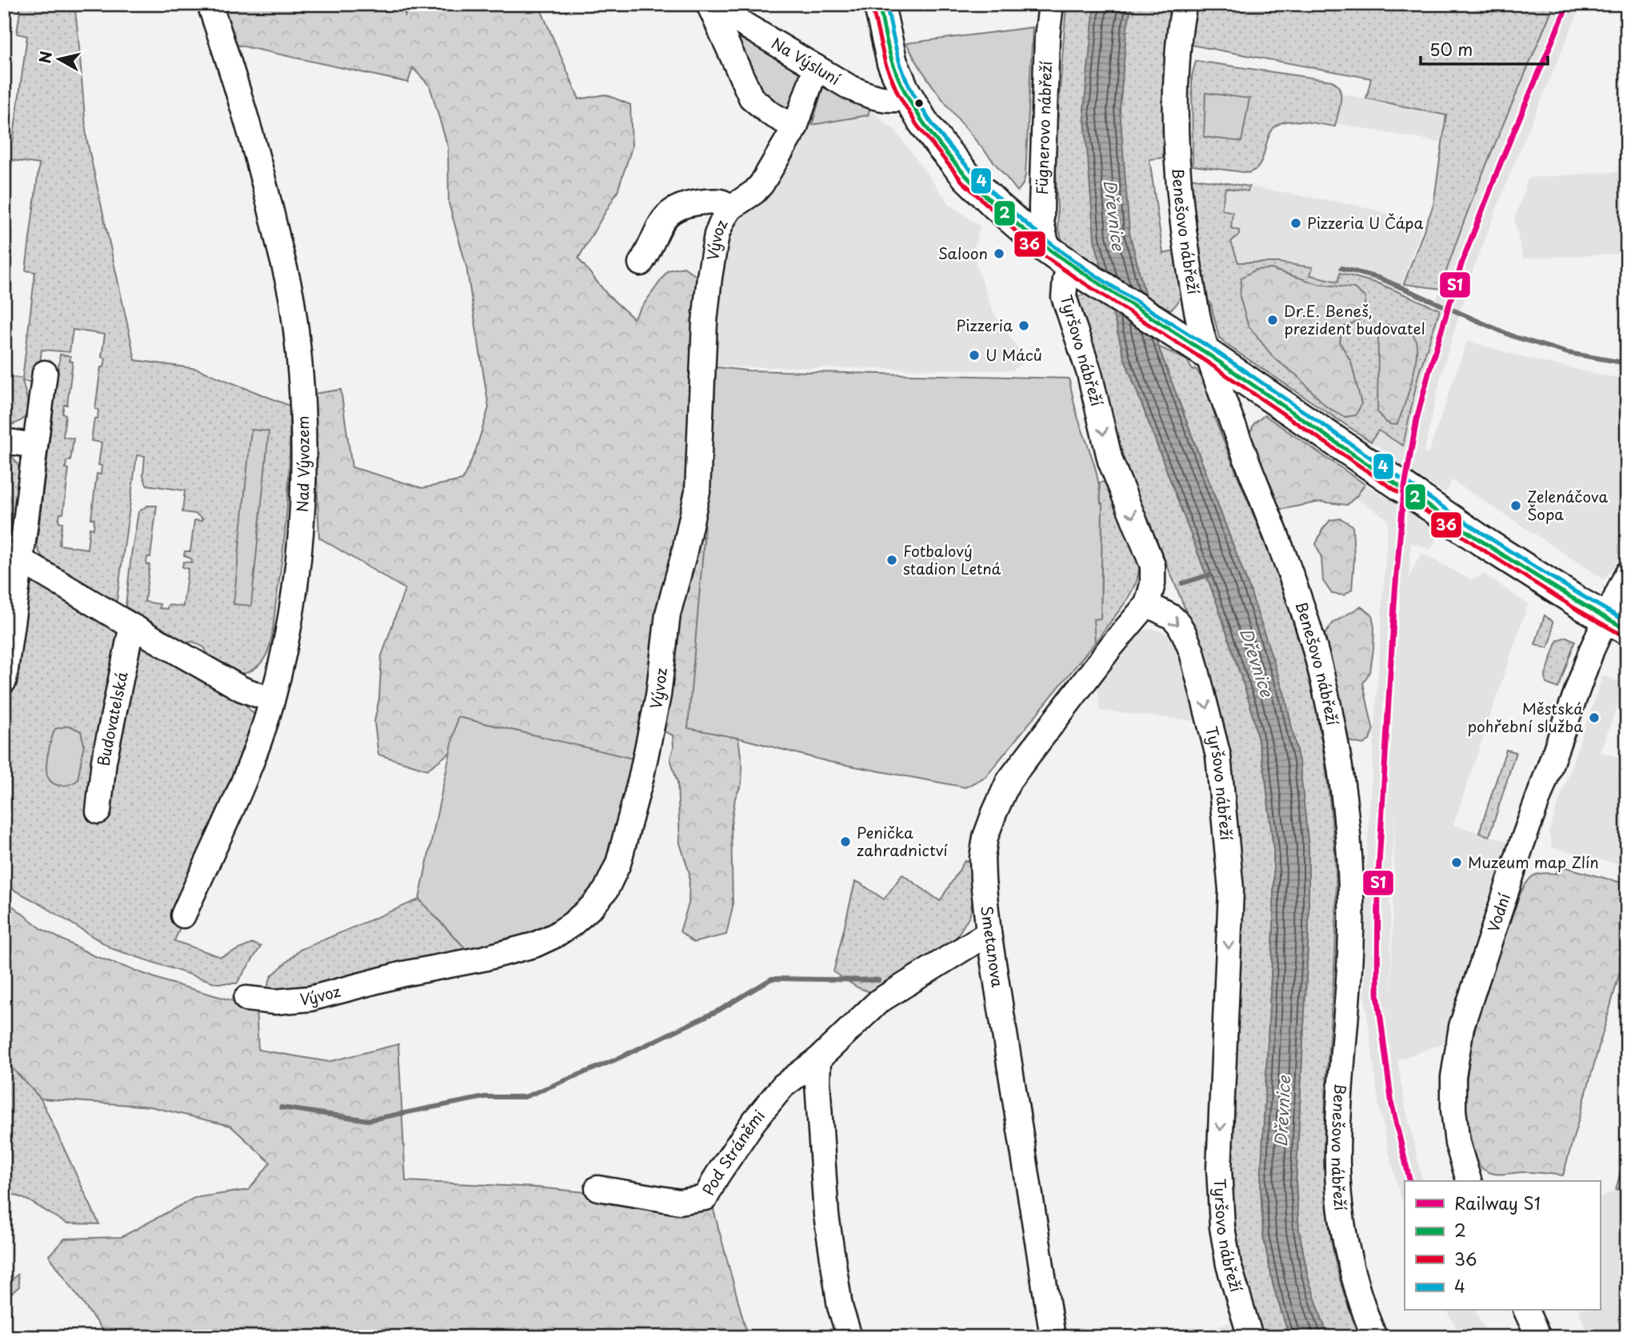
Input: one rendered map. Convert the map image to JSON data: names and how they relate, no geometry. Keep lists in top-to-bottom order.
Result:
{
  "streets": {
    "street": [
      "Na Výsluní",
      "Fügnerovo nábřeží",
      "Benešovo nábřeží",
      "Vývoz",
      "Tyršovo nábřeží",
      "Nad Vývozem",
      "Budovatelská",
      "Vodní",
      "Smetanova",
      "Pod Stráněmi"
    ]
  },
  "crossings": [
    ["Na Výsluní", "Vývoz"],
    ["Tyršovo nábřeží", "Smetanova"],
    ["Smetanova", "Pod Stráněmi"]
  ],
  "one_way": ["Tyršovo nábřeží"],
  "water": ["Dřevnice"],
  "places": [
    "Pizzeria U Čápa",
    "Saloon",
    "Dr.E. Beneš, prezident budovatel",
    "Pizzeria",
    "U Máců",
    "Zelenáčova Šopa",
    "Fotbalový stadion Letná",
    "Městská pohřební služba",
    "Penička zahradnictví",
    "Muzeum map Zlín"
  ],
  "lines": [
    "rail line S1",
    "transit line 2",
    "transit line 4",
    "transit line 36"
  ],
  "legend": [
    "Railway S1",
    "2",
    "36",
    "4"
  ],
  "scale_bar": "50 m",
  "north": "left"
}
